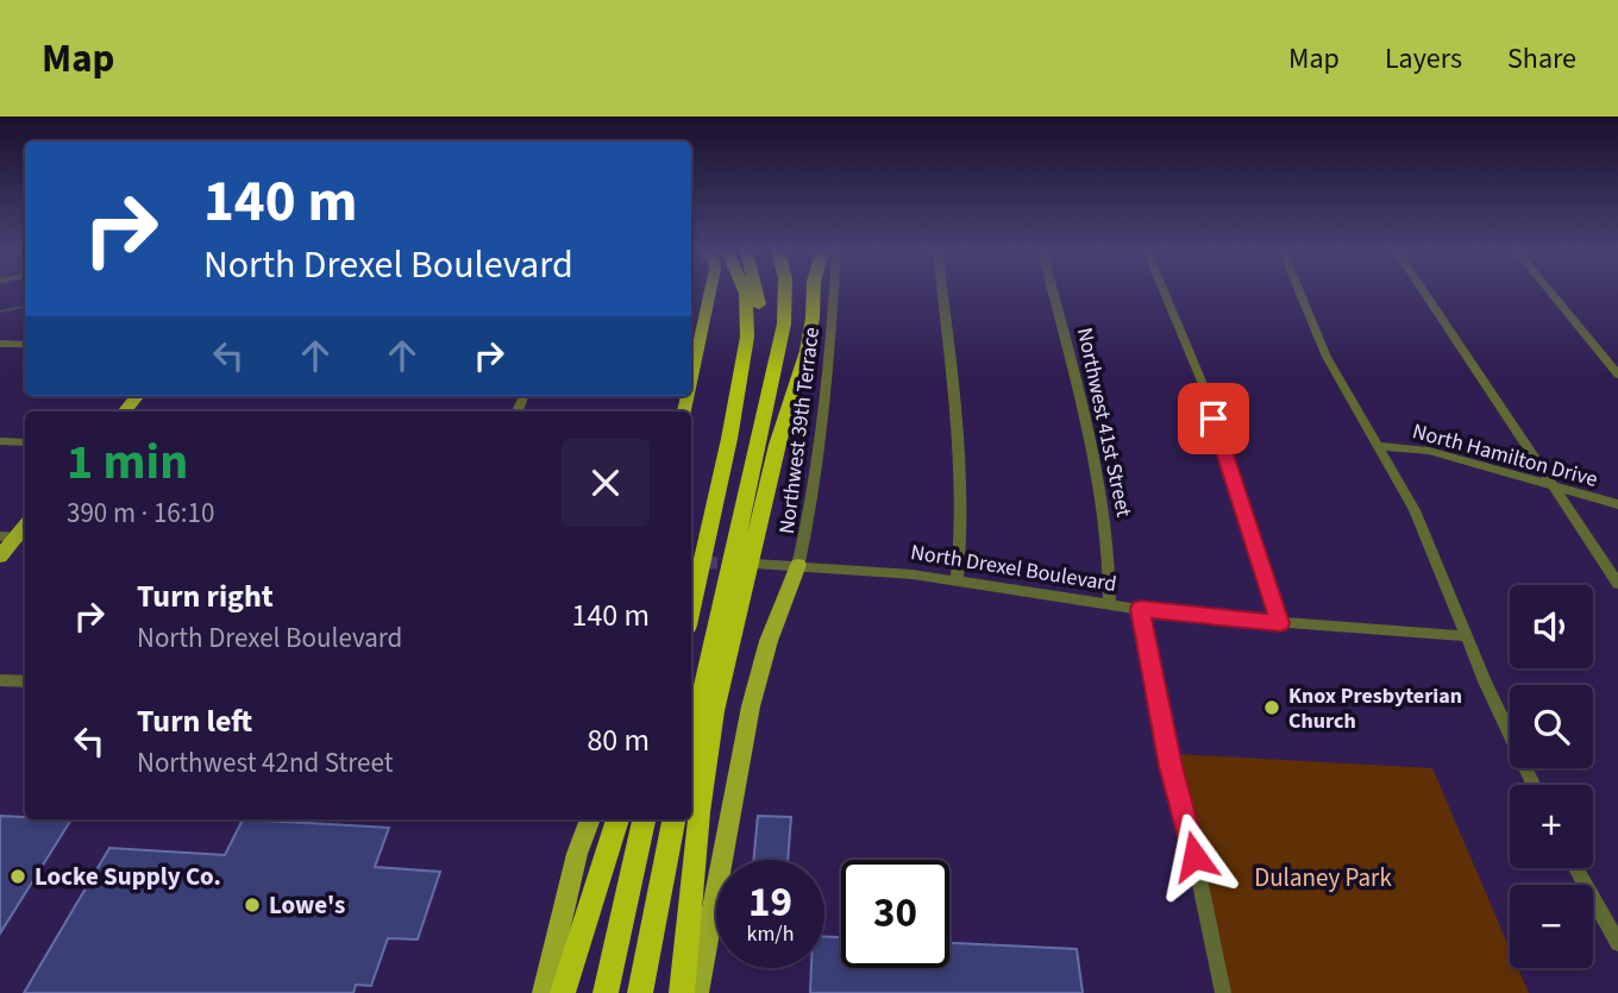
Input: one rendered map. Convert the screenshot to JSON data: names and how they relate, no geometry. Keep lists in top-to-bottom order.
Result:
{
  "streets": {
    "street": [
      "Northwest 41st Street",
      "Northwest 39th Terrace",
      "North Hamilton Drive",
      "North Drexel Boulevard"
    ]
  },
  "crossings": [
    ["Northwest 41st Street", "North Drexel Boulevard"],
    ["Northwest 39th Terrace", "North Drexel Boulevard"]
  ],
  "parks": ["Dulaney Park"],
  "places": ["Knox Presbyterian Church", "Locke Supply Co.", "Lowe's"],
  "page": {
    "header": "Map",
    "nav": ["Map", "Layers", "Share"],
    "turn": ["140 m", "North Drexel Boulevard"],
    "heading": ["1 min", "390 m · 16:10"],
    "list": [
      {
        "name": "Turn right",
        "note": "North Drexel Boulevard",
        "value": "140 m"
      },
      {
        "name": "Turn left",
        "note": "Northwest 42nd Street",
        "value": "80 m"
      }
    ],
    "map_buttons": ["+", "−"],
    "speed": "19 km/h",
    "limit": "30"
  }
}
